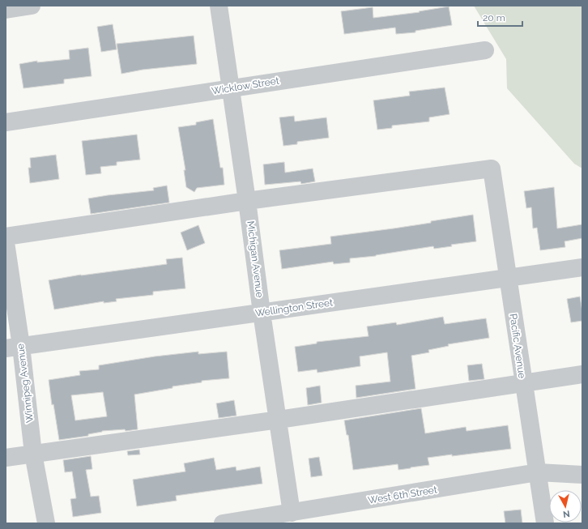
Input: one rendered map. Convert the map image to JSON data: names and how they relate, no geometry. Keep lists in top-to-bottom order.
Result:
{
  "streets": {
    "street": [
      "Wicklow Street",
      "Michigan Avenue",
      "Wellington Street",
      "Pacific Avenue",
      "Winnipeg Avenue",
      "West 6th Street"
    ]
  },
  "crossings": [
    ["Wicklow Street", "Michigan Avenue"],
    ["Michigan Avenue", "Wellington Street"],
    ["Michigan Avenue", "Pacific Avenue"],
    ["Michigan Avenue", "West 6th Street"],
    ["Wellington Street", "Pacific Avenue"],
    ["Wellington Street", "Winnipeg Avenue"],
    ["Pacific Avenue", "West 6th Street"]
  ],
  "scale_bar": "20 m",
  "north": "bottom"
}
